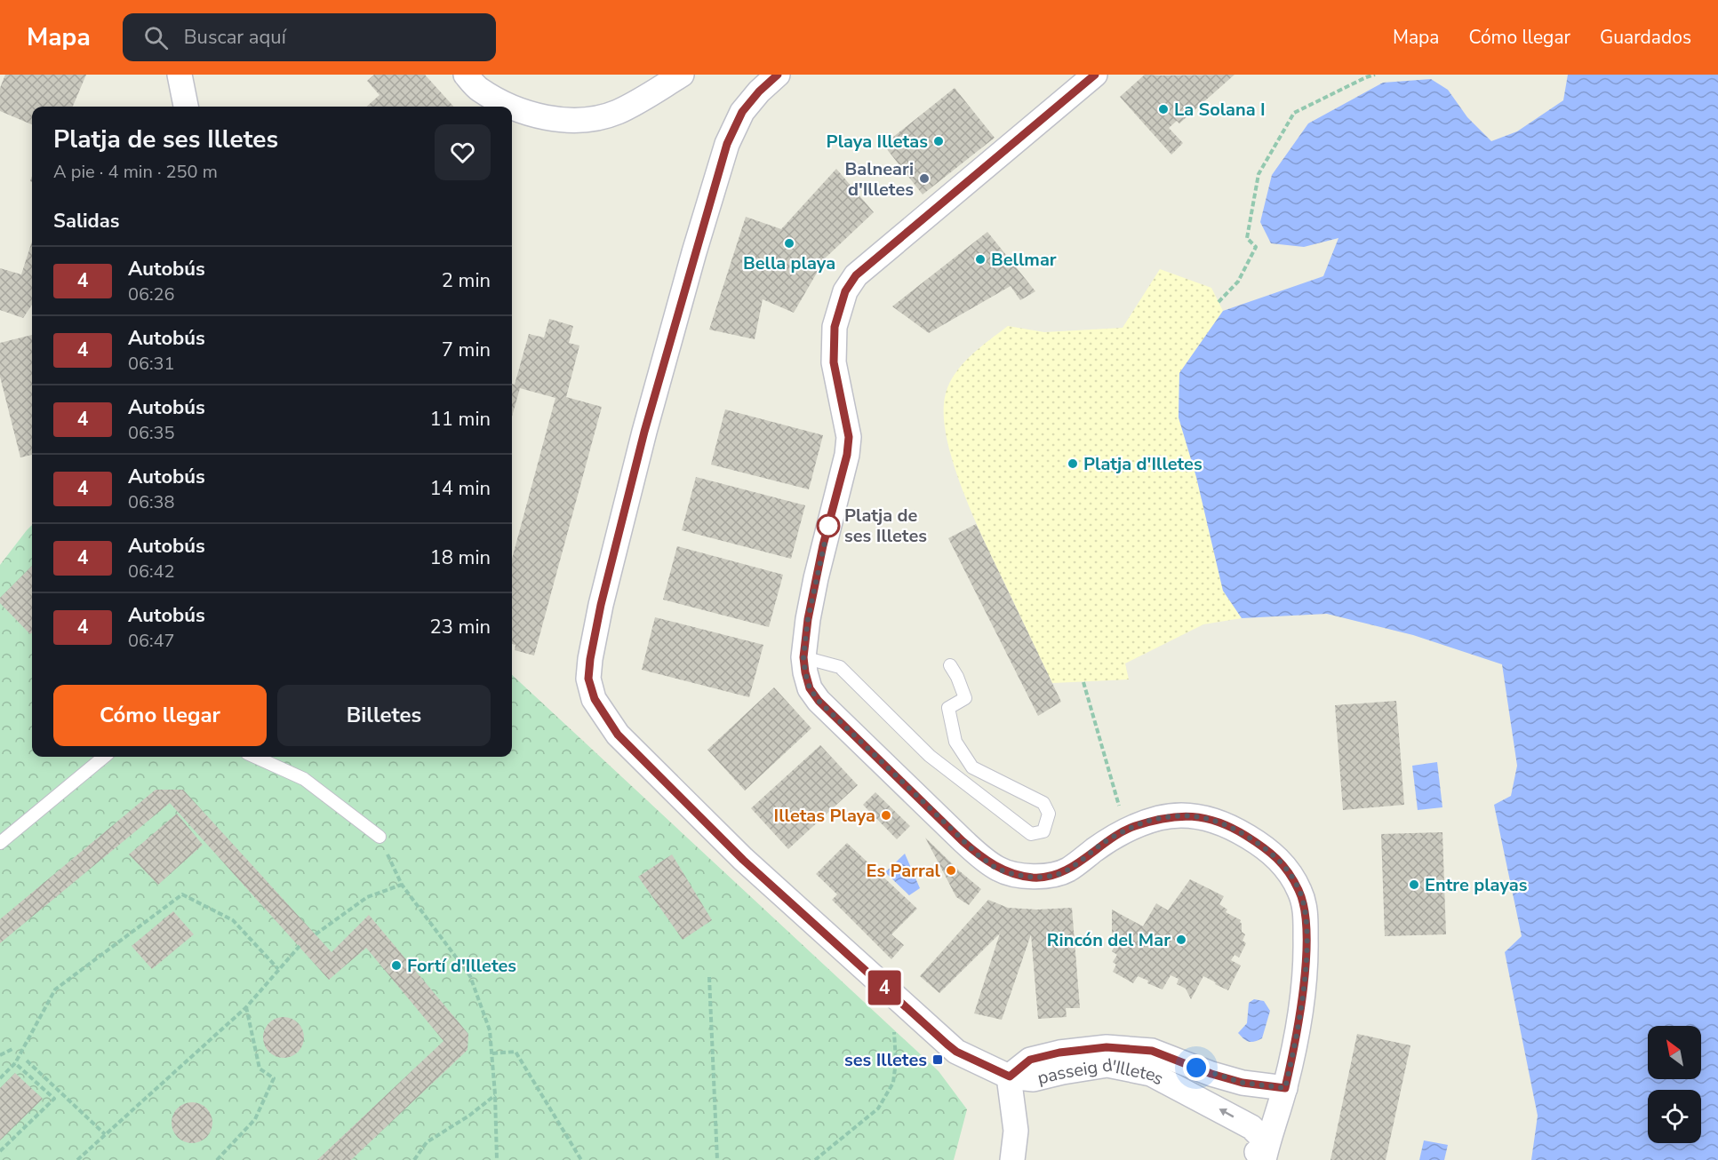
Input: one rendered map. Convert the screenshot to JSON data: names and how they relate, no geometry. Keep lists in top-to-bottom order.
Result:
{
  "streets": {
    "street": ["passeig d'Illetes"]
  },
  "places": {
    "other": [
      "La Solana I",
      "Playa Illetas",
      "Balneari d'Illetes",
      "Bella playa",
      "Bellmar",
      "Platja d'Illetes",
      "Platja de ses Illetes",
      "Illetas Playa",
      "Es Parral",
      "Entre playas",
      "Rincón del Mar",
      "Fortí d'Illetes"
    ],
    "transit": ["ses Illetes"]
  },
  "lines": ["bus line 4"],
  "north": "top left",
  "page": {
    "header": "Mapa",
    "search": "Buscar aquí",
    "nav": ["Mapa", "Cómo llegar", "Guardados"],
    "on_map": "4",
    "heading": [
      ["Platja de ses Illetes", "A pie · 4 min · 250 m"],
      "Salidas"
    ],
    "list": [
      {
        "mark": "4",
        "name": "Autobús",
        "note": "06:26",
        "value": "2 min"
      },
      {
        "mark": "4",
        "name": "Autobús",
        "note": "06:31",
        "value": "7 min"
      },
      {
        "mark": "4",
        "name": "Autobús",
        "note": "06:35",
        "value": "11 min"
      },
      {
        "mark": "4",
        "name": "Autobús",
        "note": "06:38",
        "value": "14 min"
      },
      {
        "mark": "4",
        "name": "Autobús",
        "note": "06:42",
        "value": "18 min"
      },
      {
        "mark": "4",
        "name": "Autobús",
        "note": "06:47",
        "value": "23 min"
      }
    ],
    "buttons": ["Cómo llegar", "Billetes"]
  }
}
